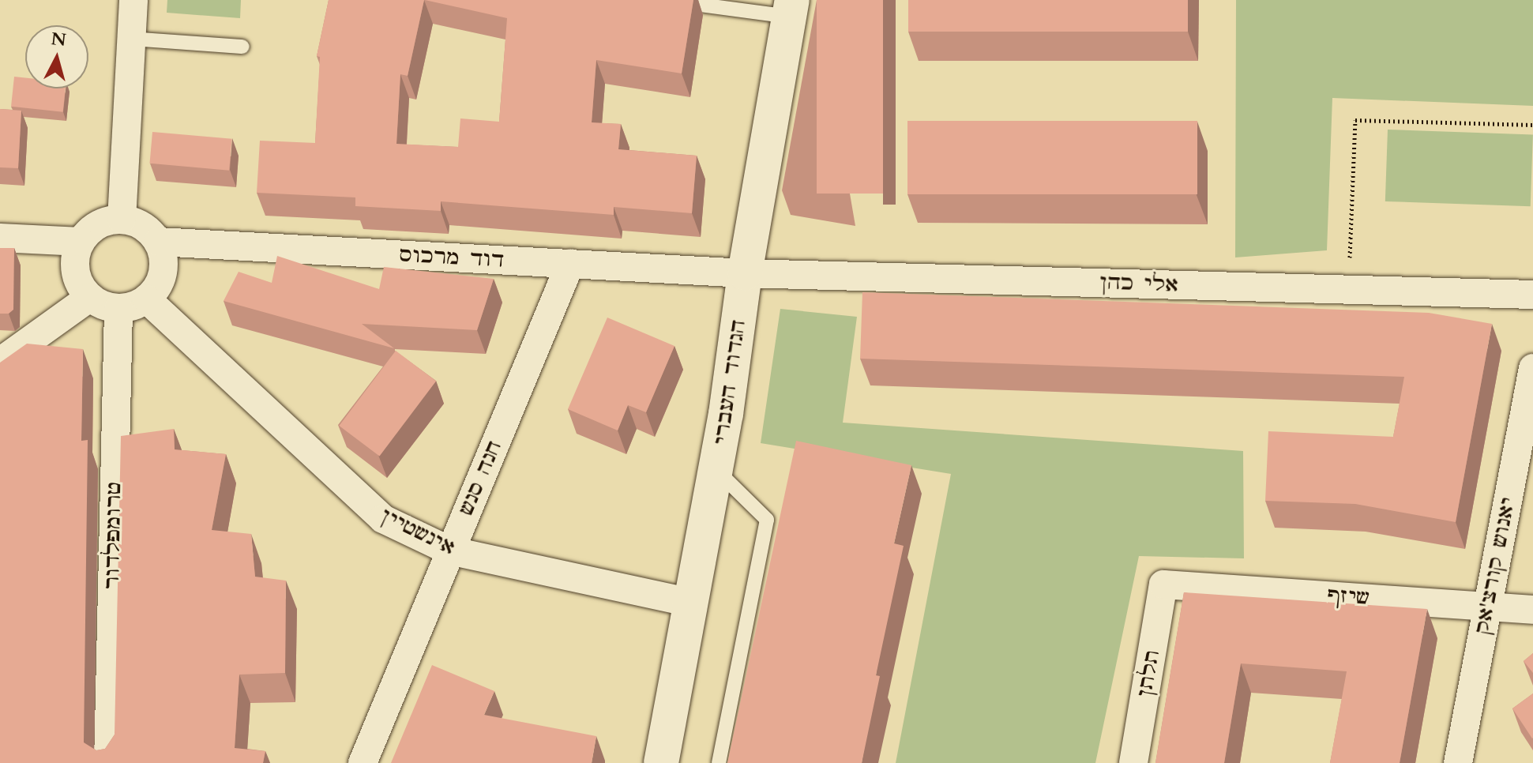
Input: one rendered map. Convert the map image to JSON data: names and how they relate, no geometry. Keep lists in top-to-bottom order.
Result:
{
  "streets": {
    "street": [
      "דוד מרכוס",
      "אלי כהן",
      "הגדוד העברי",
      "חנה סנש",
      "אינשטיין",
      "טרומפלדור",
      "יאנוש קורצ'אק",
      "שיזף",
      "תלתן"
    ]
  },
  "crossings": [
    ["דוד מרכוס", "אלי כהן"],
    ["דוד מרכוס", "הגדוד העברי"],
    ["דוד מרכוס", "חנה סנש"],
    ["דוד מרכוס", "אינשטיין"],
    ["דוד מרכוס", "טרומפלדור"],
    ["אלי כהן", "הגדוד העברי"],
    ["הגדוד העברי", "אינשטיין"],
    ["חנה סנש", "אינשטיין"],
    ["אינשטיין", "טרומפלדור"],
    ["יאנוש קורצ'אק", "שיזף"],
    ["שיזף", "תלתן"]
  ],
  "north": "top"
}
